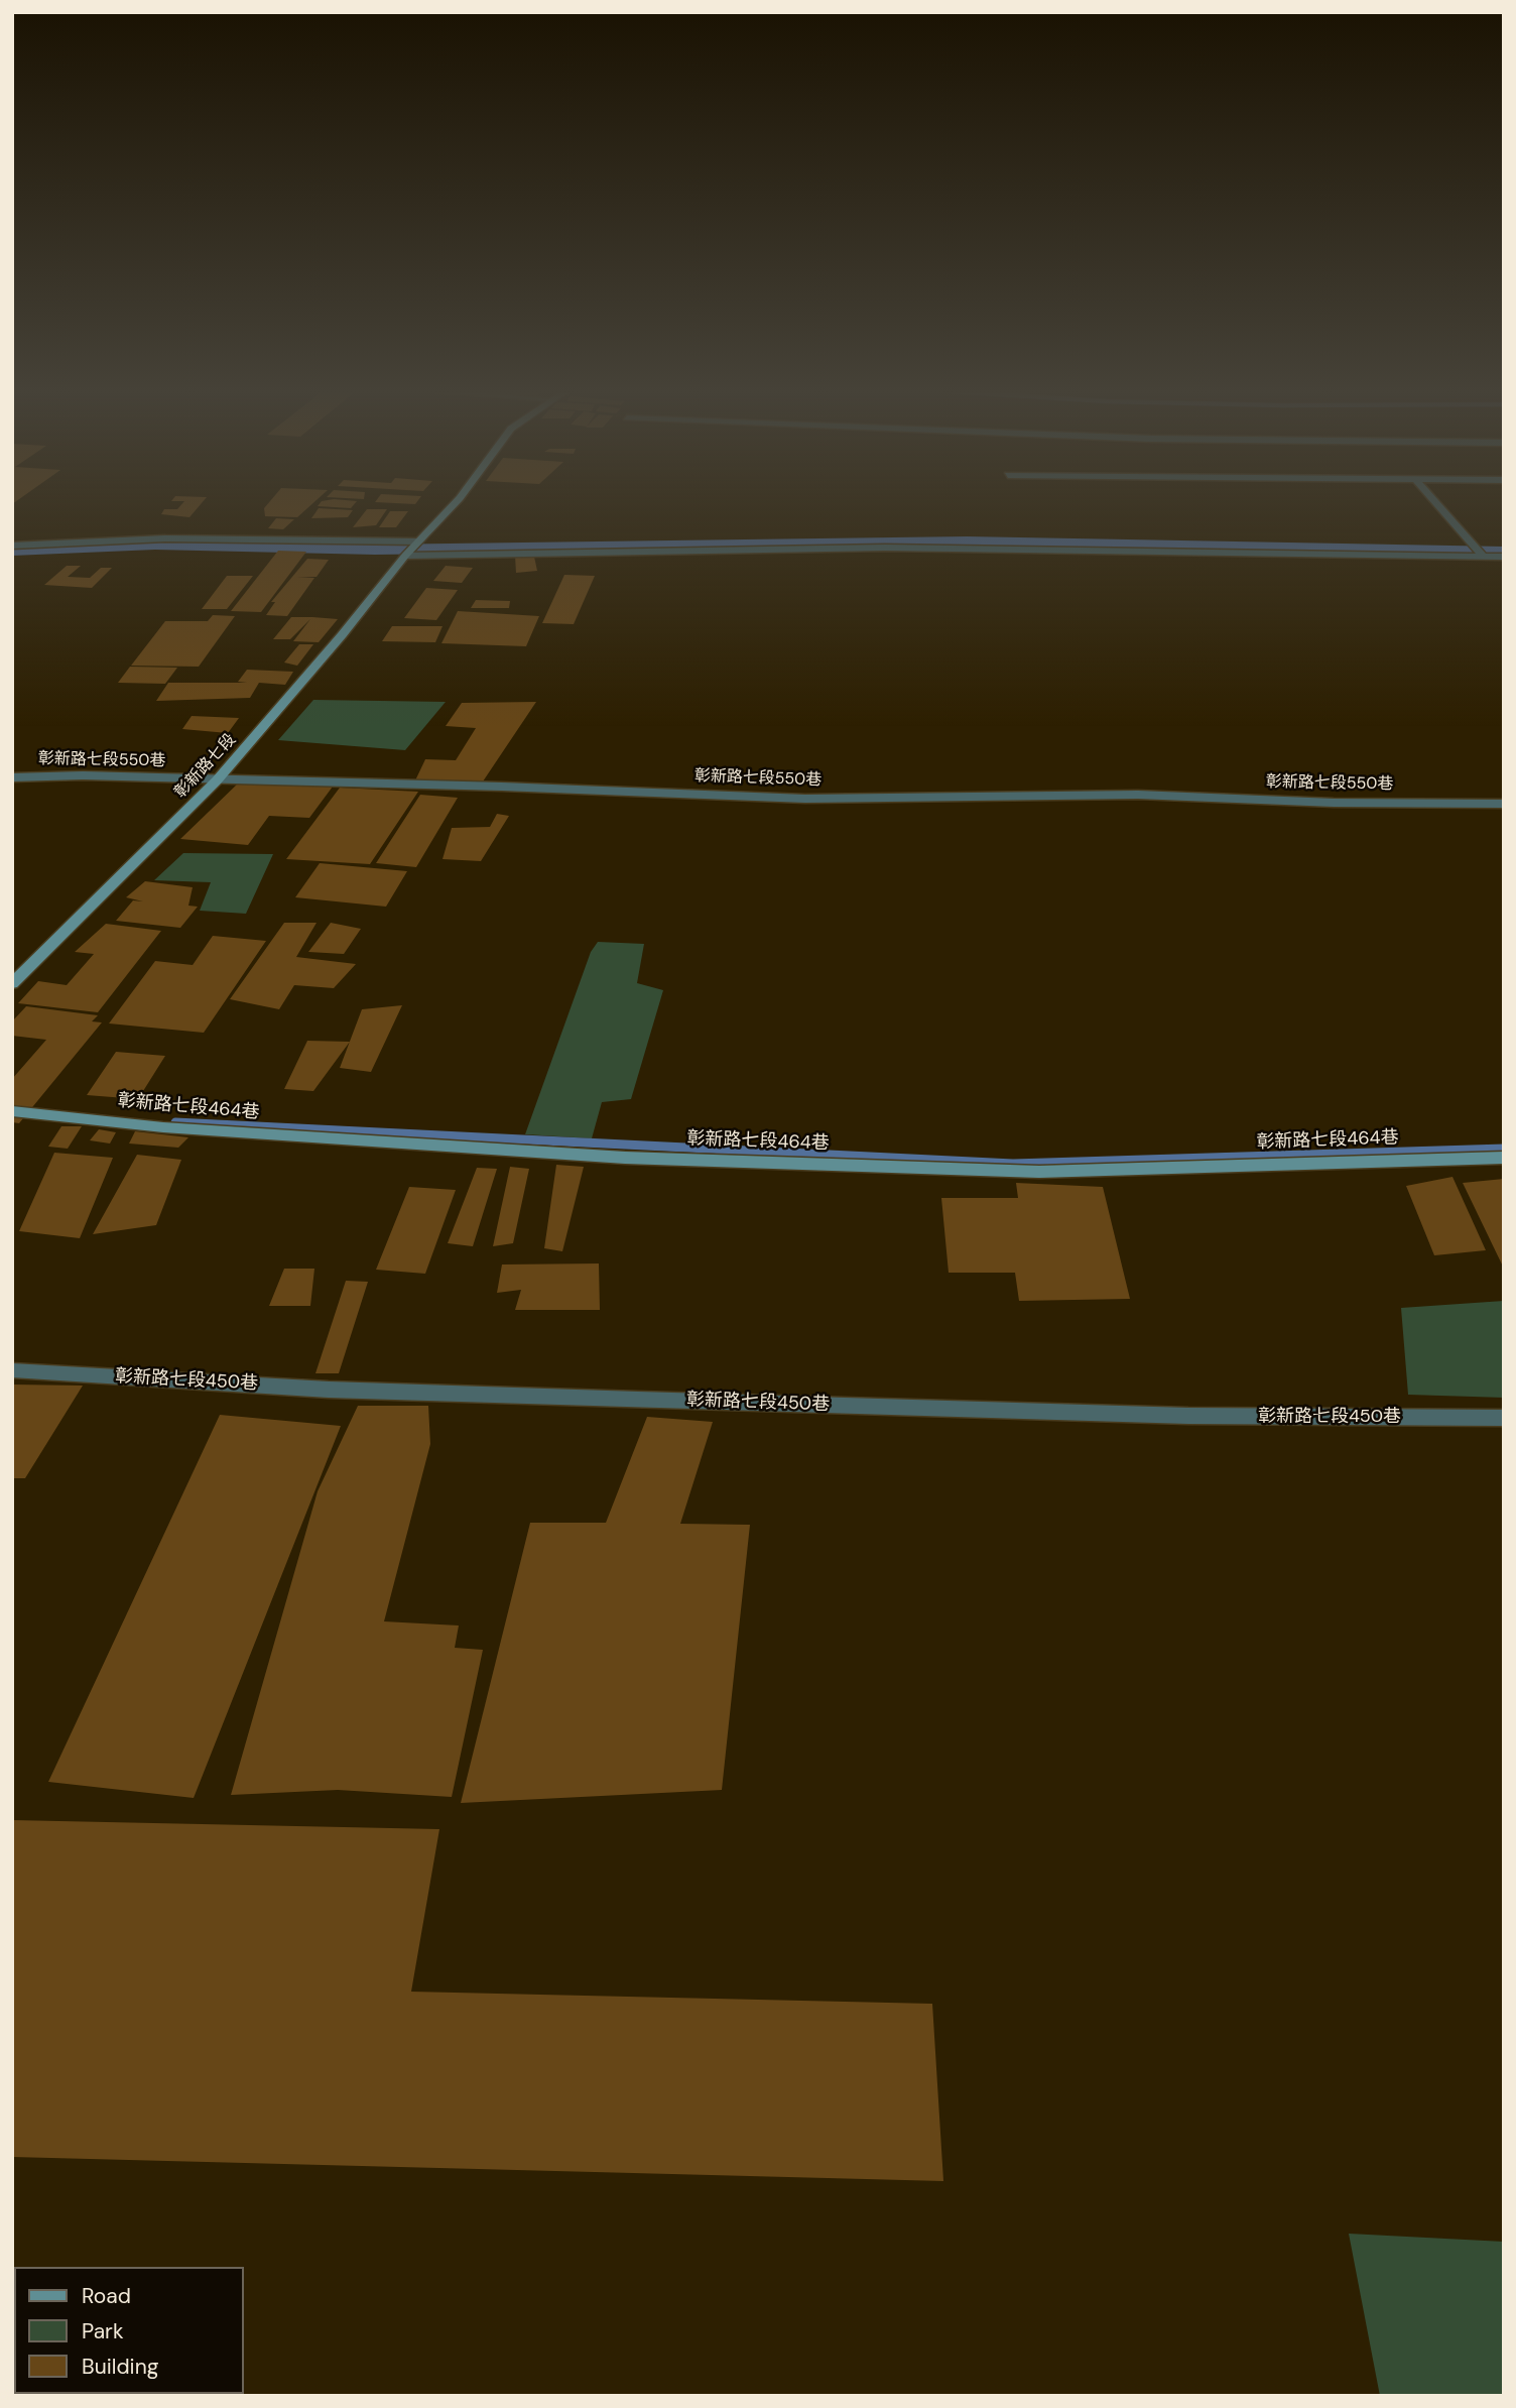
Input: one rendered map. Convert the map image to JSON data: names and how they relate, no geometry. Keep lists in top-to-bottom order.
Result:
{
  "streets": {
    "street": ["彰新路七段", "彰新路七段464巷"],
    "lane": ["彰新路七段550巷", "彰新路七段450巷"]
  },
  "crossings": [
    ["彰新路七段550巷", "彰新路七段"]
  ],
  "legend": ["Road", "Park", "Building"]
}
